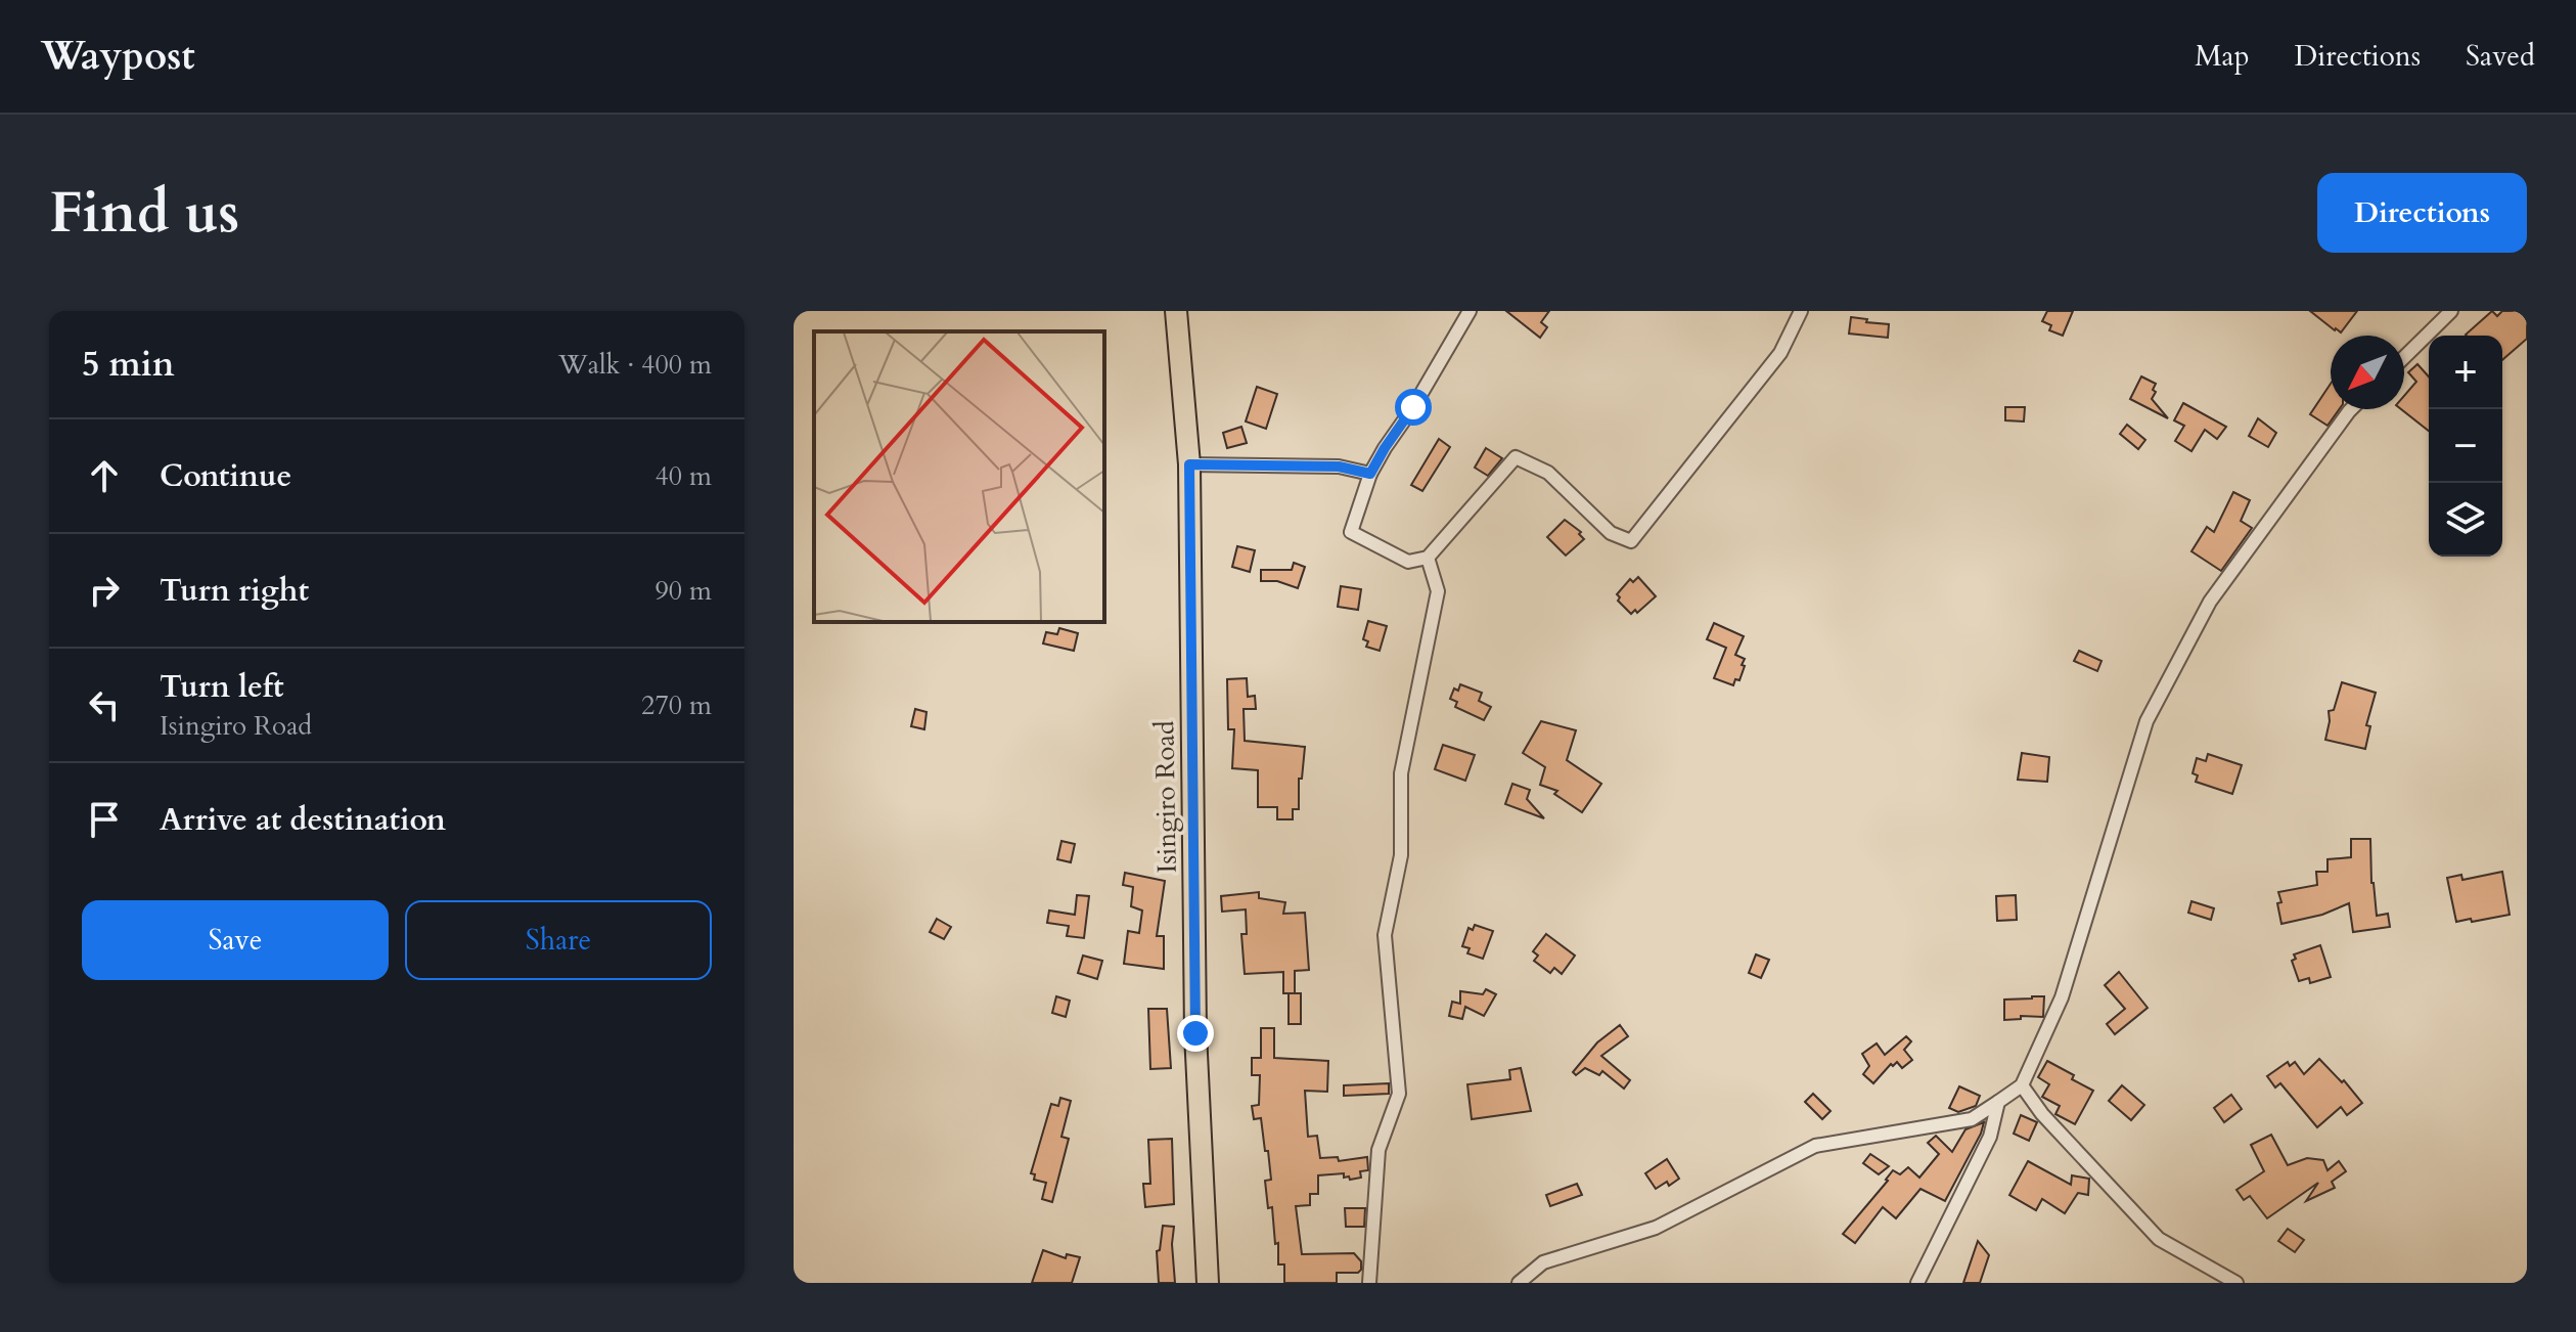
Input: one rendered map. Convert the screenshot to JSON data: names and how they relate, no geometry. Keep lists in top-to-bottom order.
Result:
{
  "streets": {
    "main road": ["Isingiro Road"]
  },
  "north": "bottom left",
  "page": {
    "header": "Waypost",
    "nav": ["Map", "Directions", "Saved"],
    "buttons": [
      "Directions",
      ["Save", "Share"]
    ],
    "title": "Find us",
    "heading": ["5 min", "Walk · 400 m"],
    "map_buttons": ["+", "−"],
    "list": [
      ["Continue", "40 m"],
      ["Turn right", "90 m"],
      ["Turn left", "Isingiro Road", "270 m"],
      "Arrive at destination"
    ]
  }
}
